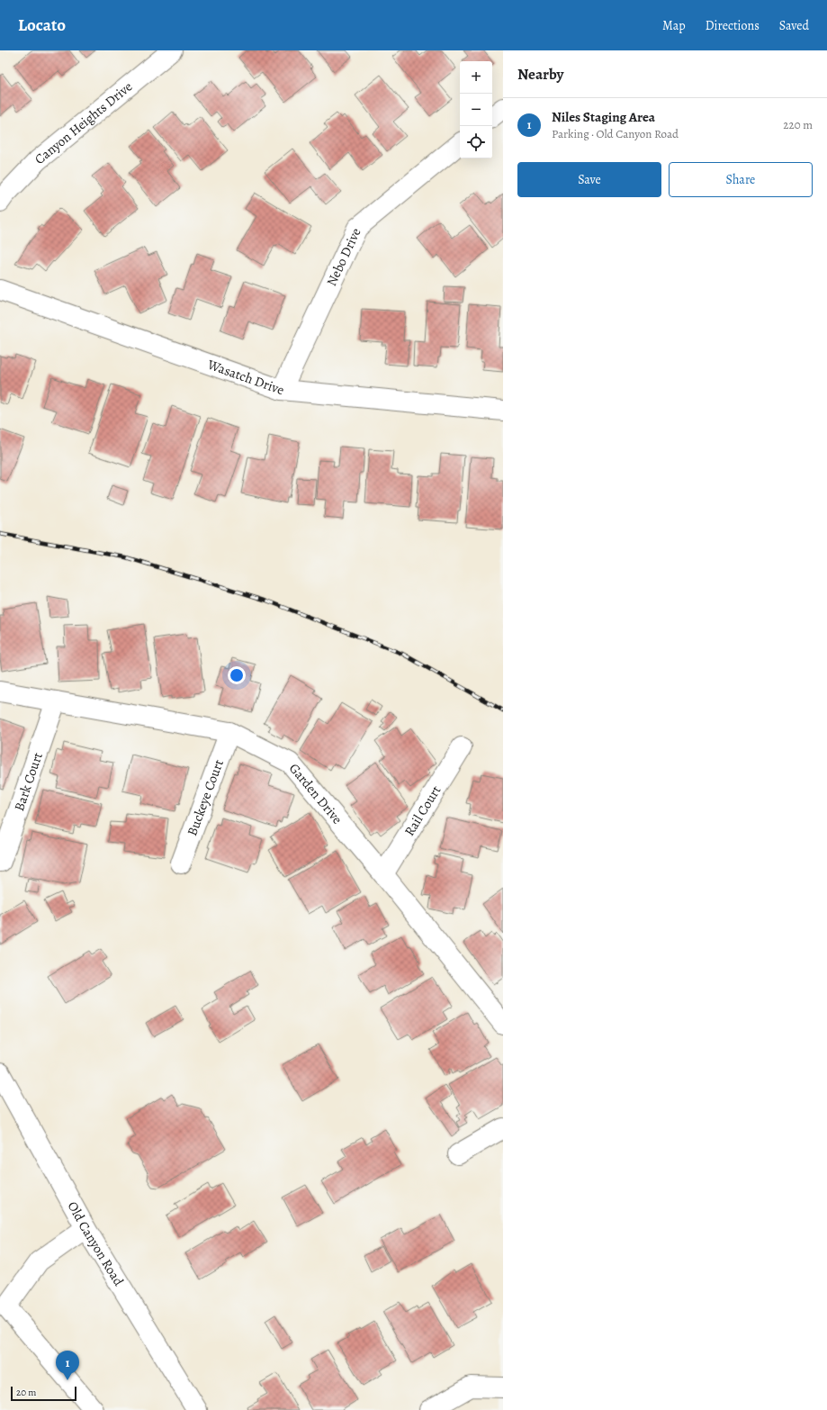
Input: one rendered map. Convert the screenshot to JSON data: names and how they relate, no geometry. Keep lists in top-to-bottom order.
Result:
{
  "streets": {
    "street": [
      "Canyon Heights Drive",
      "Nebo Drive",
      "Wasatch Drive",
      "Bark Court",
      "Garden Drive",
      "Buckeye Court",
      "Rail Court",
      "Old Canyon Road"
    ]
  },
  "crossings": [
    ["Nebo Drive", "Wasatch Drive"],
    ["Bark Court", "Garden Drive"],
    ["Garden Drive", "Buckeye Court"],
    ["Garden Drive", "Rail Court"]
  ],
  "scale_bar": "20 m",
  "page": {
    "header": "Locato",
    "nav": ["Map", "Directions", "Saved"],
    "heading": "Nearby",
    "map_buttons": ["+", "−"],
    "list": [
      {
        "mark": "1",
        "name": "Niles Staging Area",
        "note": "Parking · Old Canyon Road",
        "value": "220 m"
      }
    ],
    "buttons": ["Save", "Share"],
    "pins": "1",
    "scale": "20 m"
  }
}
